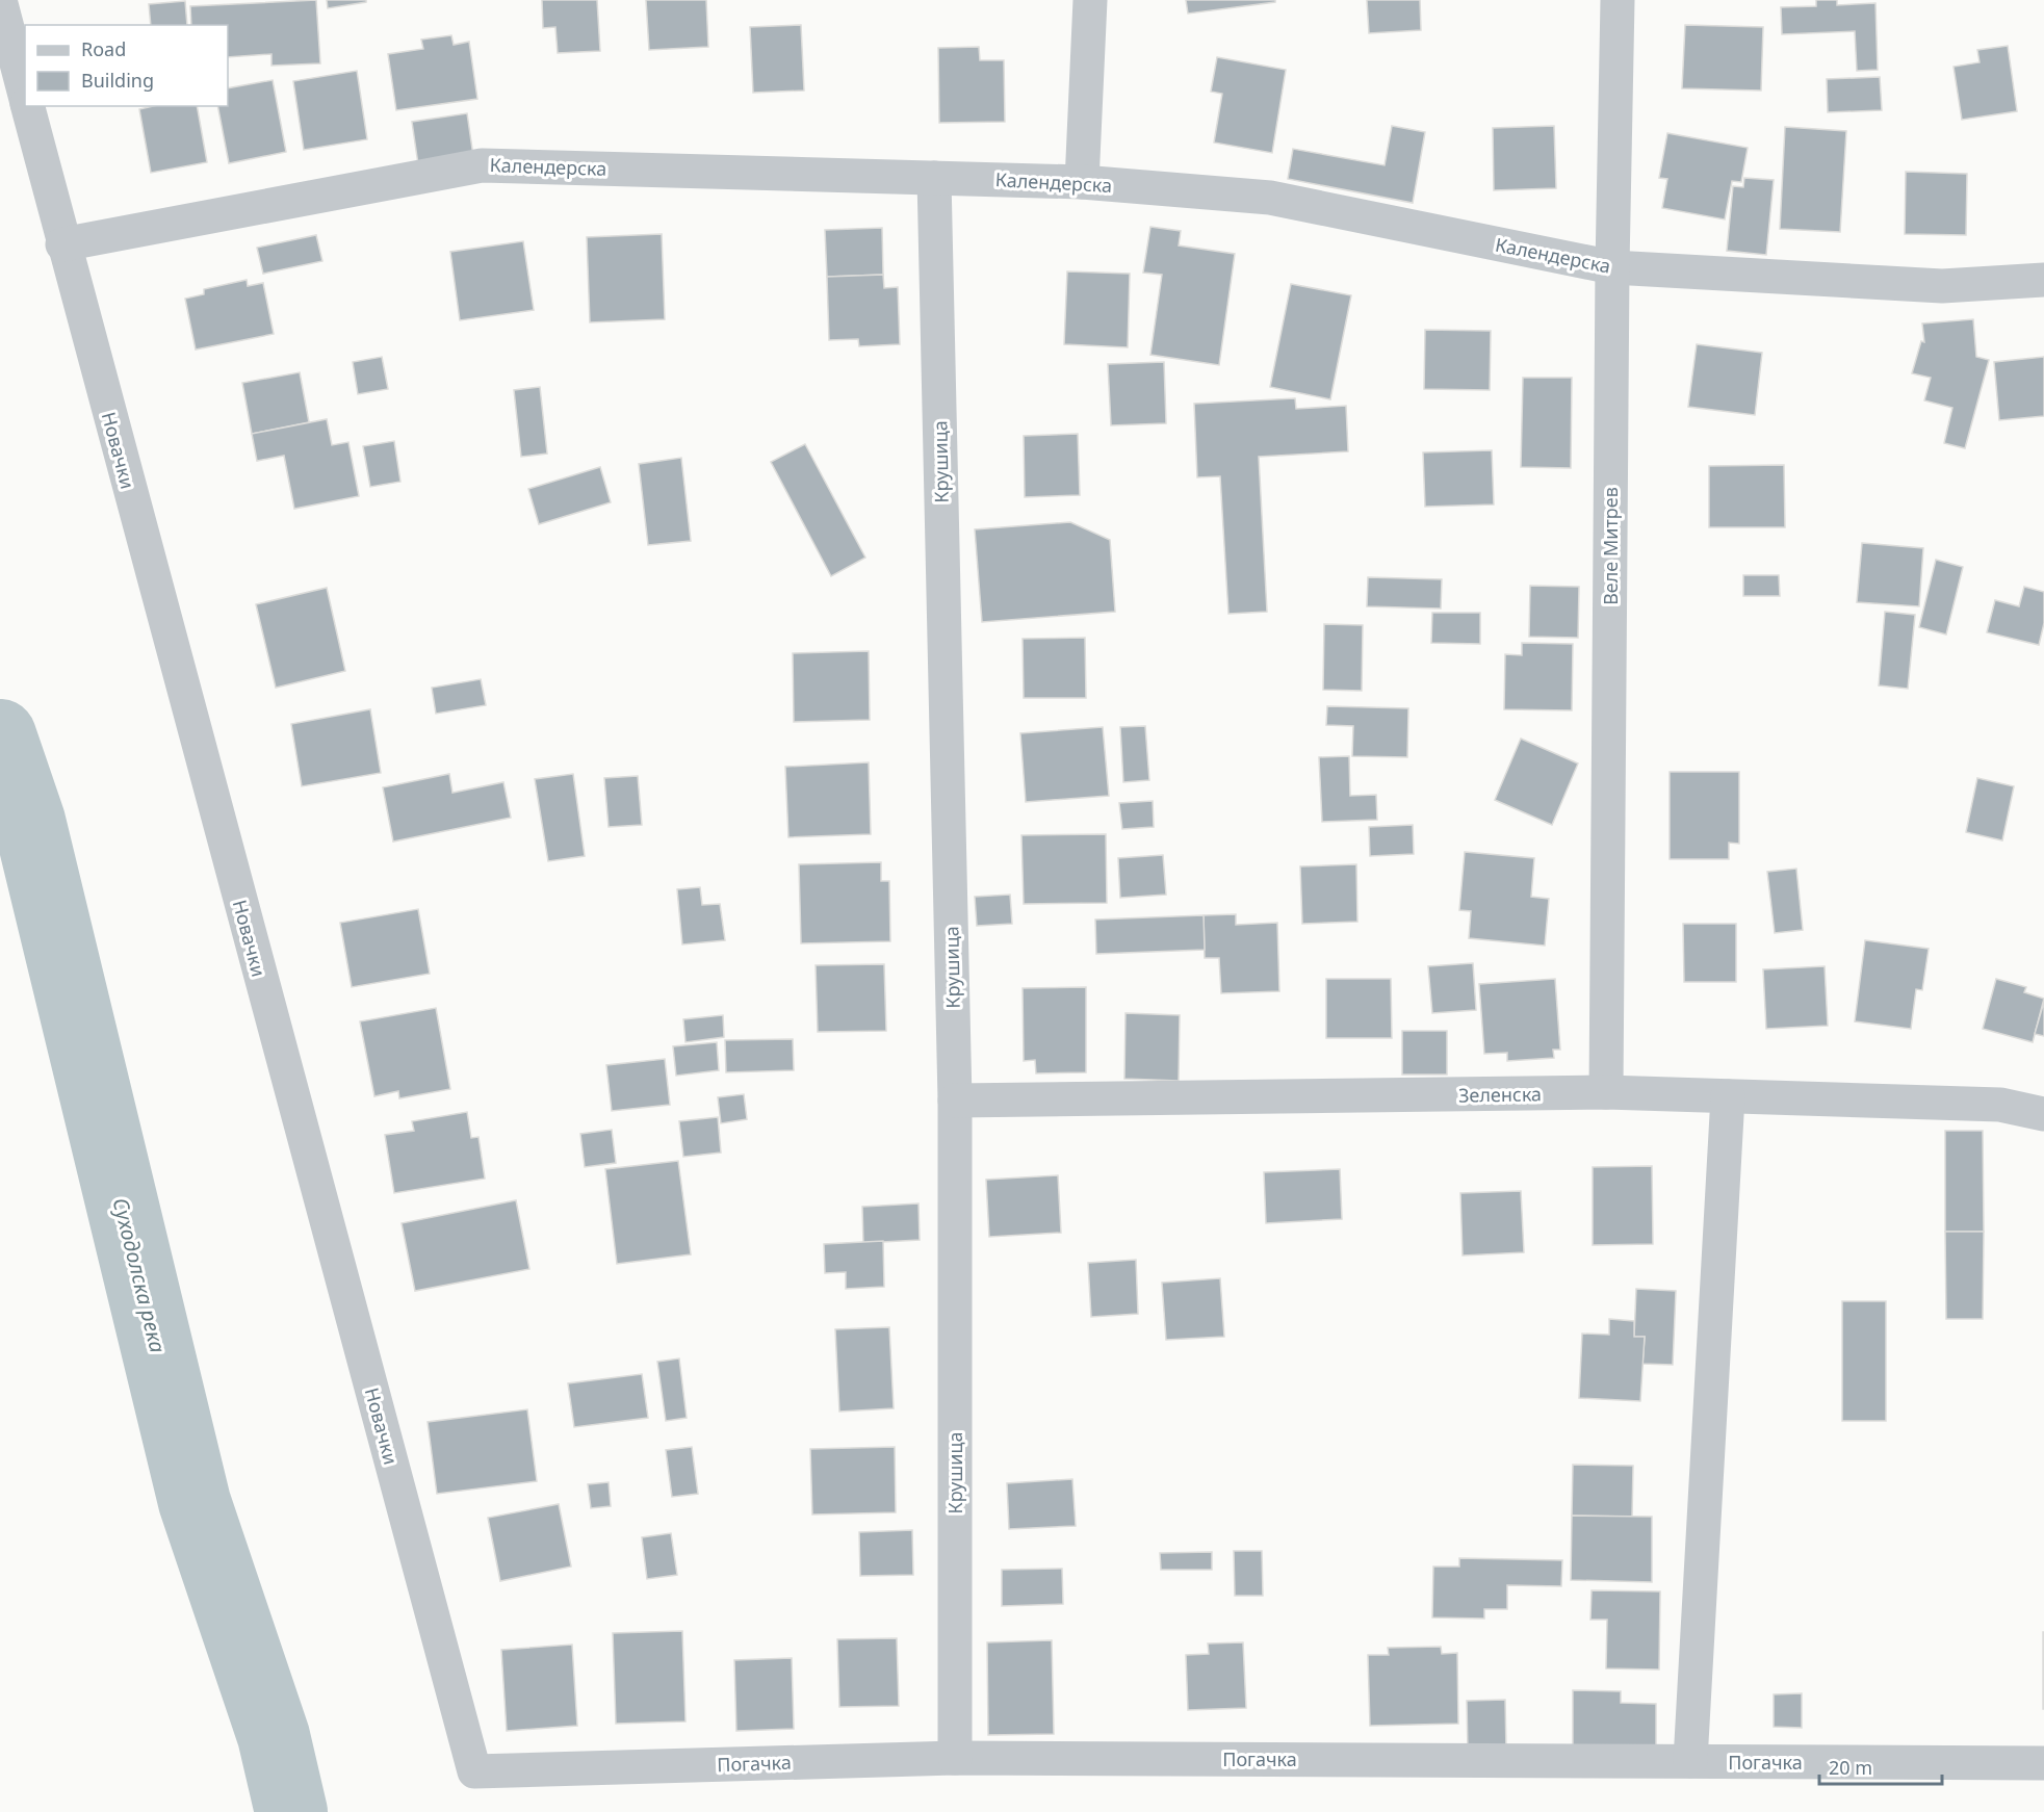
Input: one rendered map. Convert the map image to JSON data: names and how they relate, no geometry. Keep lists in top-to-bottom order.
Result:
{
  "streets": {
    "street": [
      "Календерска",
      "Новачки",
      "Крушица",
      "Веле Митрев",
      "Зеленска",
      "Погачка"
    ]
  },
  "crossings": [
    ["Календерска", "Новачки"],
    ["Календерска", "Крушица"],
    ["Календерска", "Веле Митрев"],
    ["Новачки", "Погачка"],
    ["Крушица", "Зеленска"],
    ["Крушица", "Погачка"],
    ["Веле Митрев", "Зеленска"]
  ],
  "water": ["Суходолска река"],
  "legend": ["Road", "Building"],
  "scale_bar": "20 m"
}
